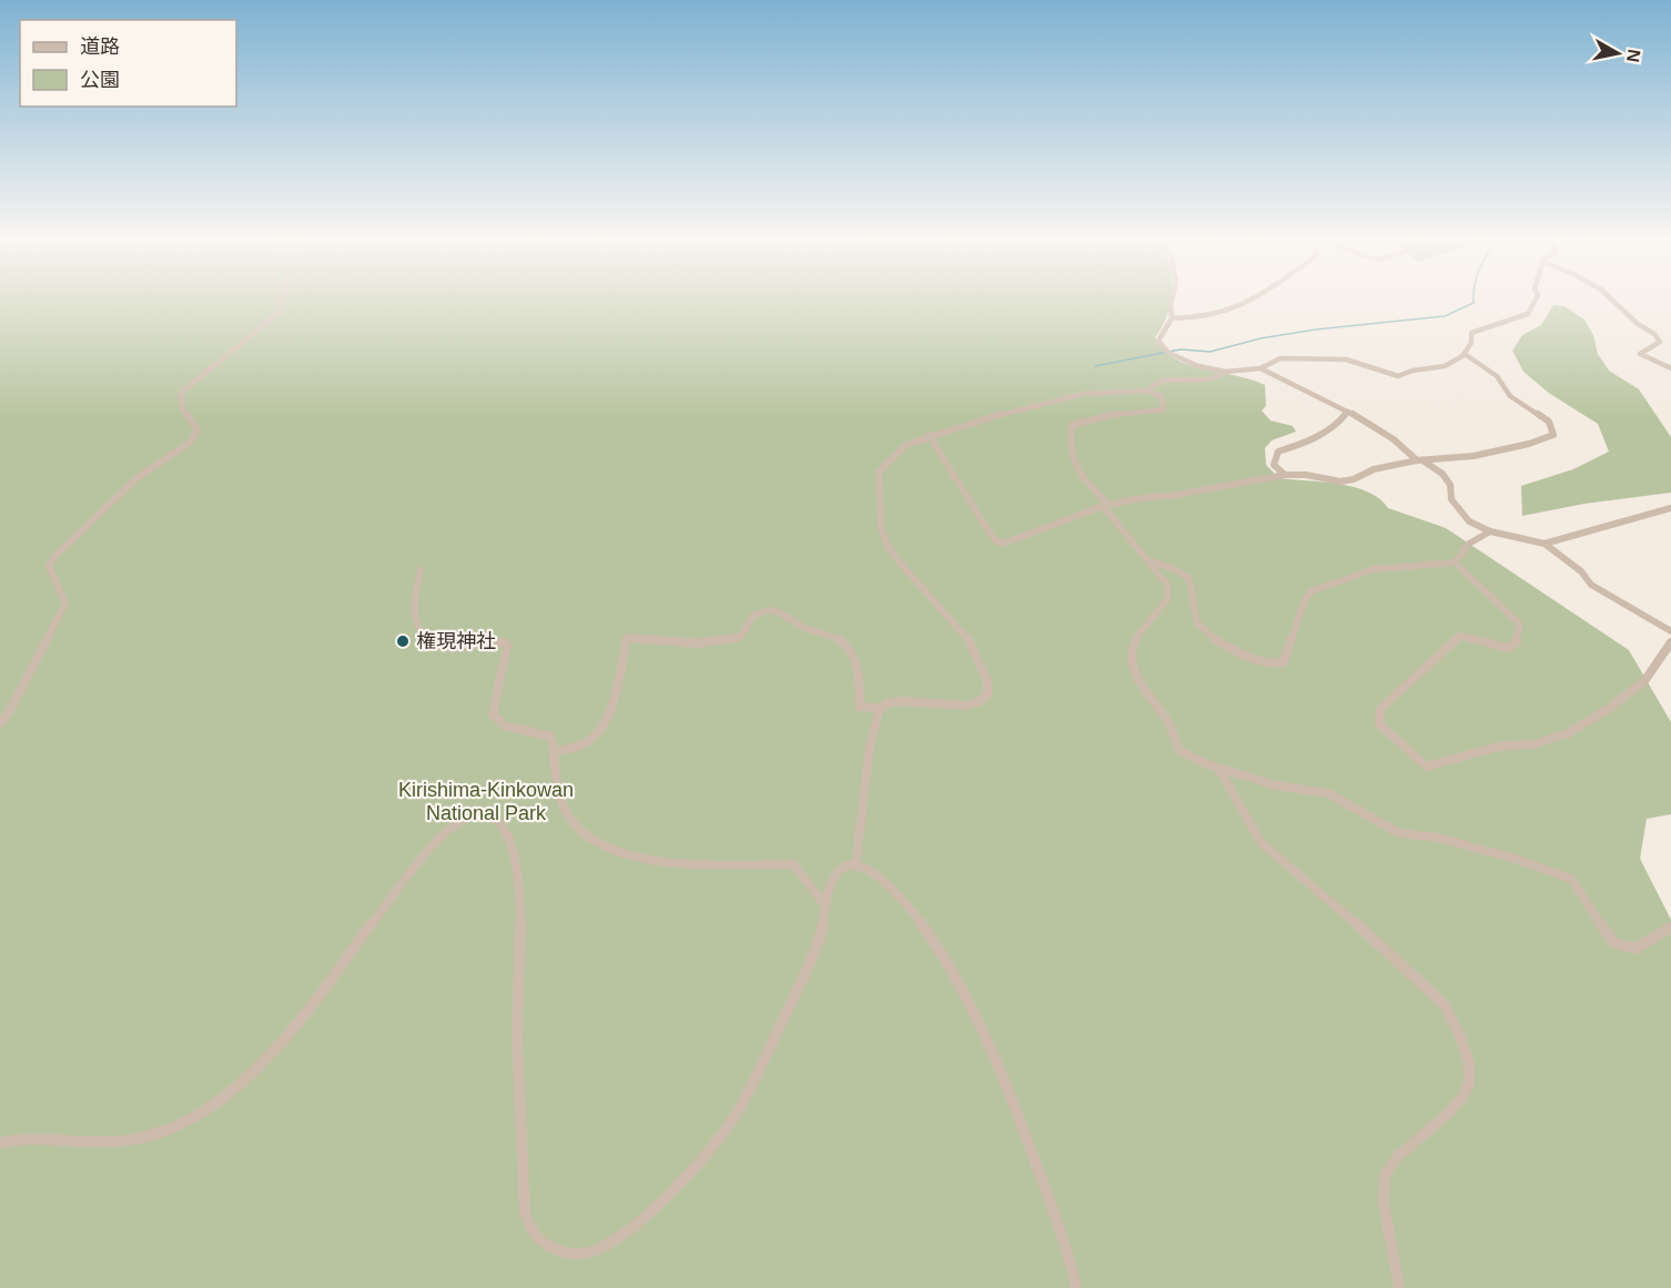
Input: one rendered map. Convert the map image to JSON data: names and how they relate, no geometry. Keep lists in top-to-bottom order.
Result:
{
  "parks": ["Kirishima-Kinkowan National Park"],
  "places": ["権現神社"],
  "legend": ["道路", "公園"],
  "north": "right"
}
